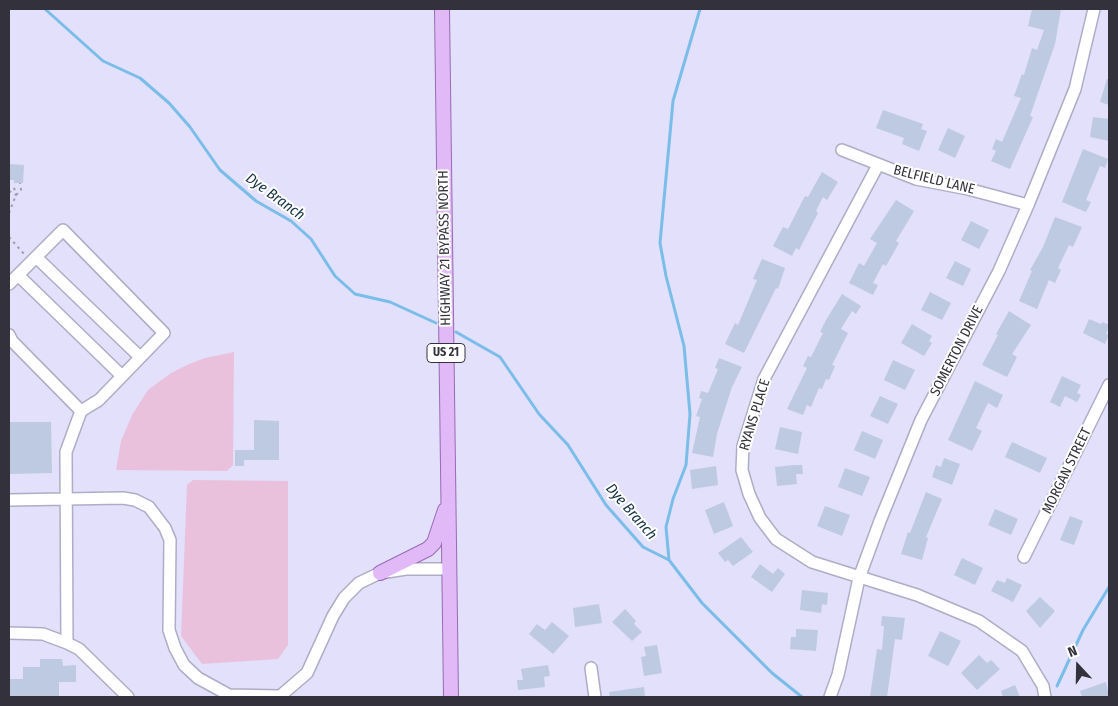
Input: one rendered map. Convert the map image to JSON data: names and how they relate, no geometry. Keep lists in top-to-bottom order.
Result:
{
  "streets": {
    "main road": ["HIGHWAY 21 BYPASS NORTH", "US 21"],
    "street": [
      "BELFIELD LANE",
      "SOMERTON DRIVE",
      "RYANS PLACE",
      "MORGAN STREET"
    ]
  },
  "crossings": [
    ["BELFIELD LANE", "SOMERTON DRIVE"],
    ["BELFIELD LANE", "RYANS PLACE"],
    ["SOMERTON DRIVE", "RYANS PLACE"]
  ],
  "water": ["Dye Branch"],
  "north": "top"
}
